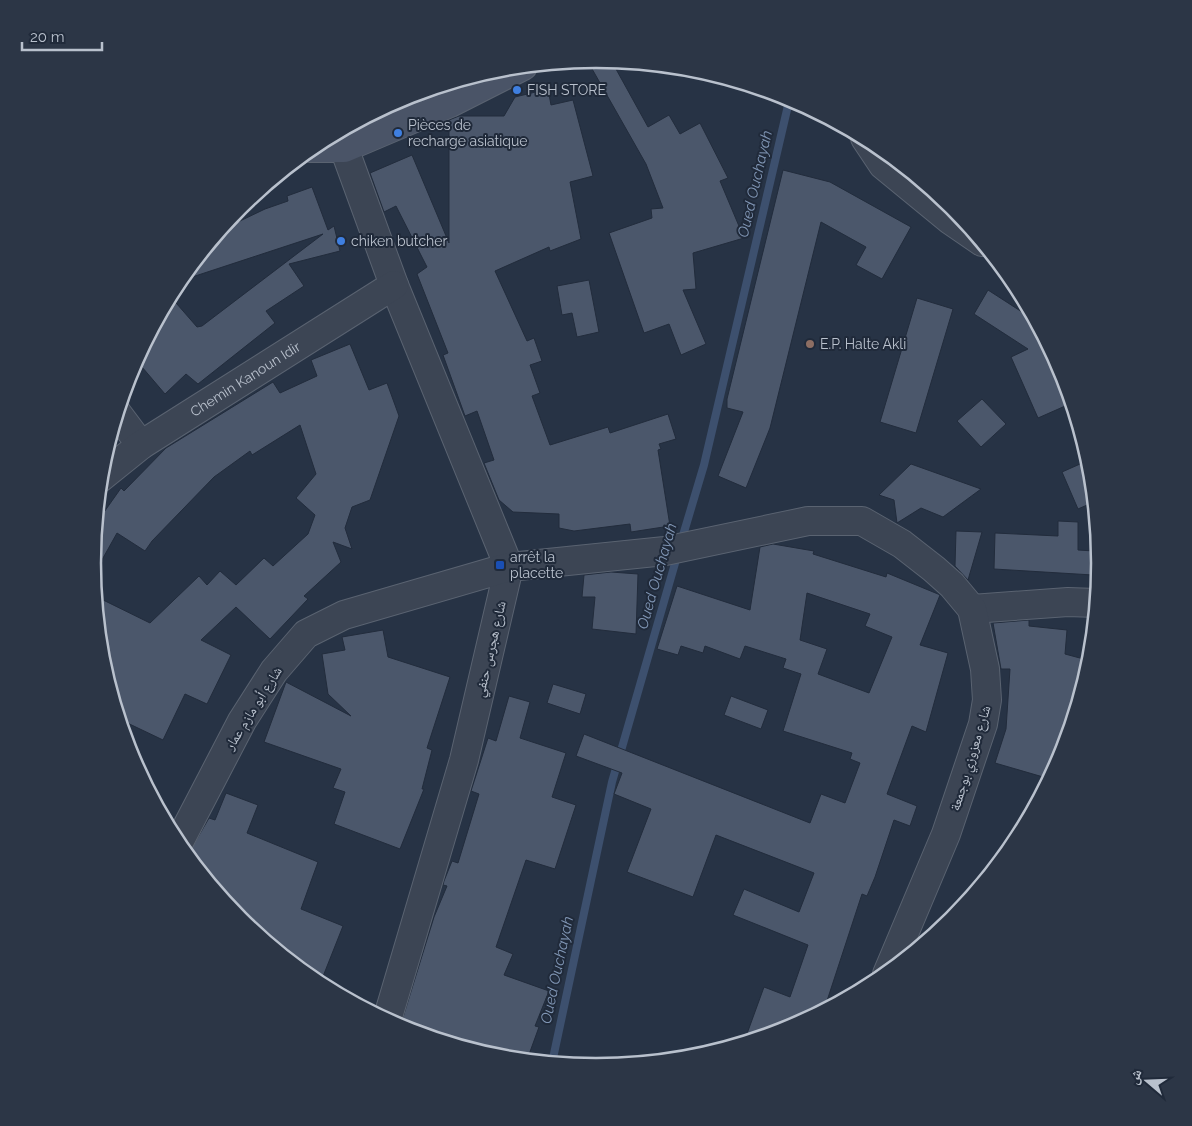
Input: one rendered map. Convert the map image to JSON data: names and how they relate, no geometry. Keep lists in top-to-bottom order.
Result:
{
  "streets": {
    "street": [
      "Chemin Kanoun Idir",
      "شارع هجرس حنفي",
      "شارع أبو مازم عمار",
      "شارع معزوزي بوجمعة"
    ]
  },
  "crossings": [
    ["شارع هجرس حنفي", "شارع أبو مازم عمار"],
    ["شارع أبو مازم عمار", "شارع معزوزي بوجمعة"]
  ],
  "water": ["Oued Ouchayah"],
  "places": {
    "other": [
      "FISH STORE",
      "Pièces de recharge asiatique",
      "chiken butcher",
      "E.P. Halte Akli"
    ],
    "transit": ["arrêt la placette"]
  },
  "scale_bar": "20 m",
  "north": "left"
}
